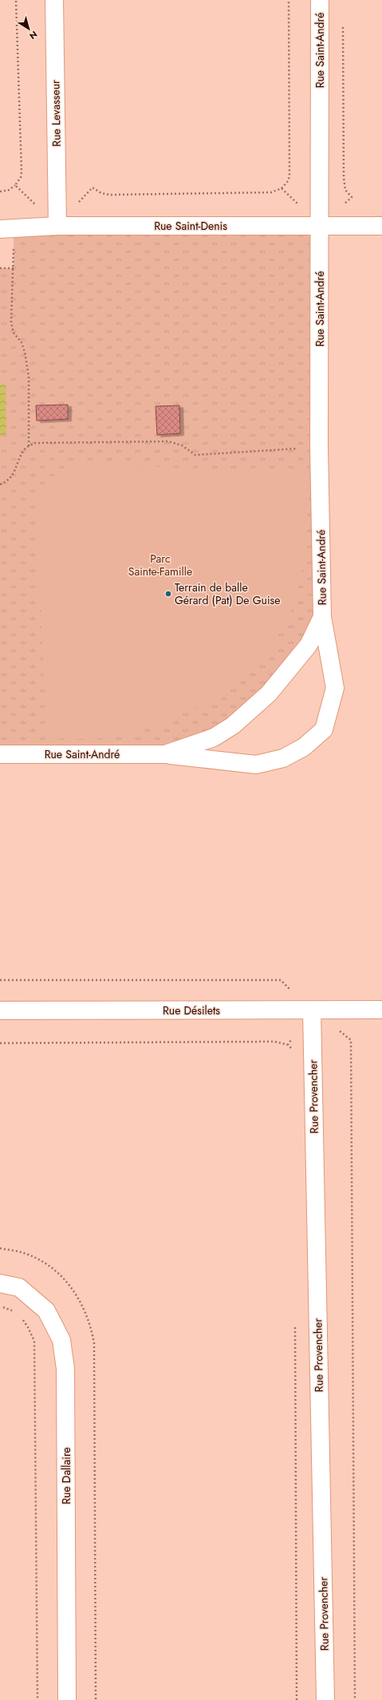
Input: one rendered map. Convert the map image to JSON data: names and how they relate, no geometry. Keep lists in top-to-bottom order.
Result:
{
  "streets": {
    "street": [
      "Rue Saint-André",
      "Rue Levasseur",
      "Rue Saint-Denis",
      "Rue Désilets",
      "Rue Provencher",
      "Rue Dallaire"
    ]
  },
  "crossings": [
    ["Rue Saint-André", "Rue Saint-Denis"],
    ["Rue Levasseur", "Rue Saint-Denis"],
    ["Rue Désilets", "Rue Provencher"]
  ],
  "parks": ["Parc Sainte-Famille"],
  "places": ["Terrain de balle Gérard (Pat) De Guise"],
  "north": "bottom right"
}
